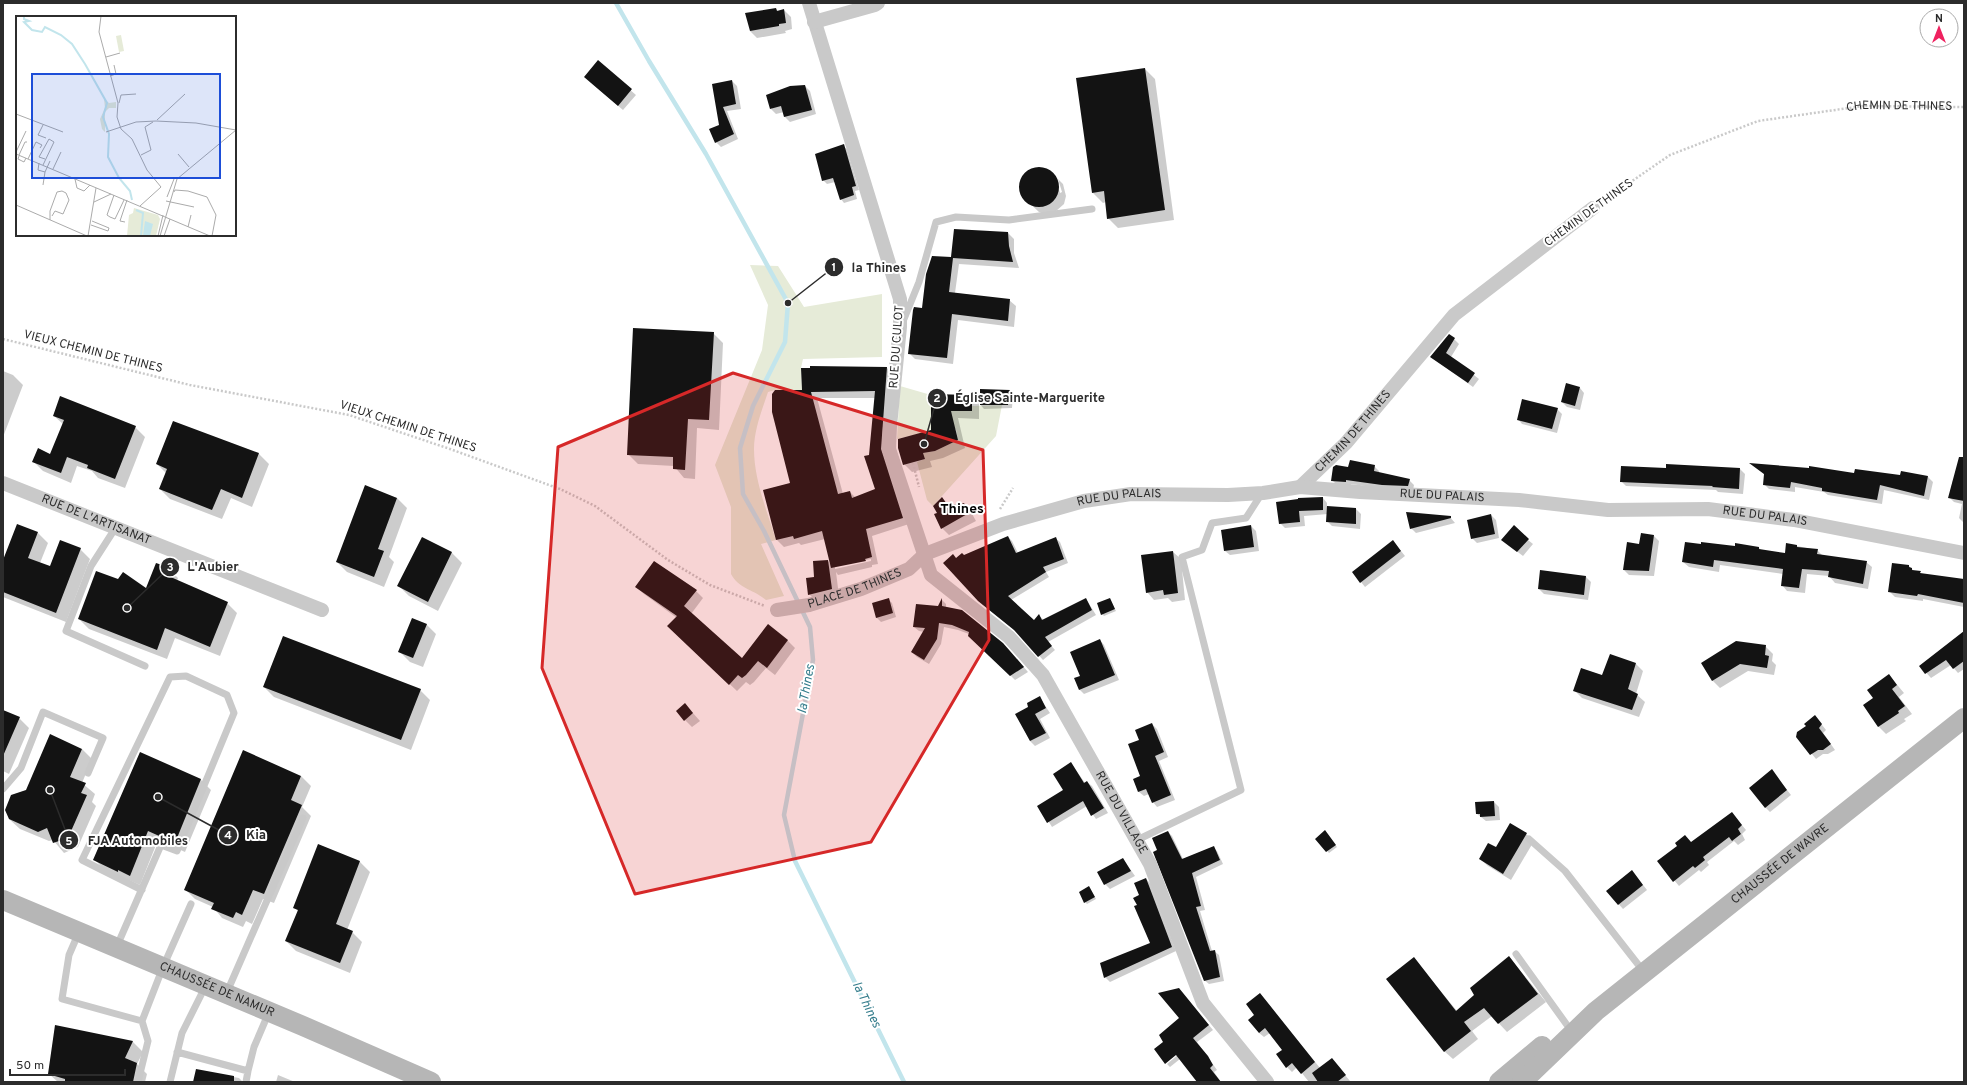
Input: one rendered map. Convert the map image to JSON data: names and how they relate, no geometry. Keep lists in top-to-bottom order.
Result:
{
  "streets": {
    "main road": ["CHAUSSÉE DE WAVRE", "CHAUSSÉE DE NAMUR"],
    "street": [
      "CHEMIN DE THINES",
      "RUE DU CULOT",
      "RUE DU PALAIS",
      "RUE DE L'ARTISANAT",
      "PLACE DE THINES",
      "RUE DU VILLAGE"
    ],
    "path": ["VIEUX CHEMIN DE THINES"]
  },
  "crossings": [
    ["CHEMIN DE THINES", "RUE DU PALAIS"],
    ["RUE DU CULOT", "RUE DU PALAIS"],
    ["RUE DU CULOT", "PLACE DE THINES"],
    ["VIEUX CHEMIN DE THINES", "PLACE DE THINES"],
    ["RUE DU PALAIS", "PLACE DE THINES"],
    ["PLACE DE THINES", "RUE DU VILLAGE"]
  ],
  "districts": ["Thines"],
  "water": ["la Thines"],
  "places": [
    "la Thines",
    "Église Sainte-Marguerite",
    "L'Aubier",
    "FJA Automobiles",
    "Kia"
  ],
  "scale_bar": "50 m",
  "north": "top"
}
